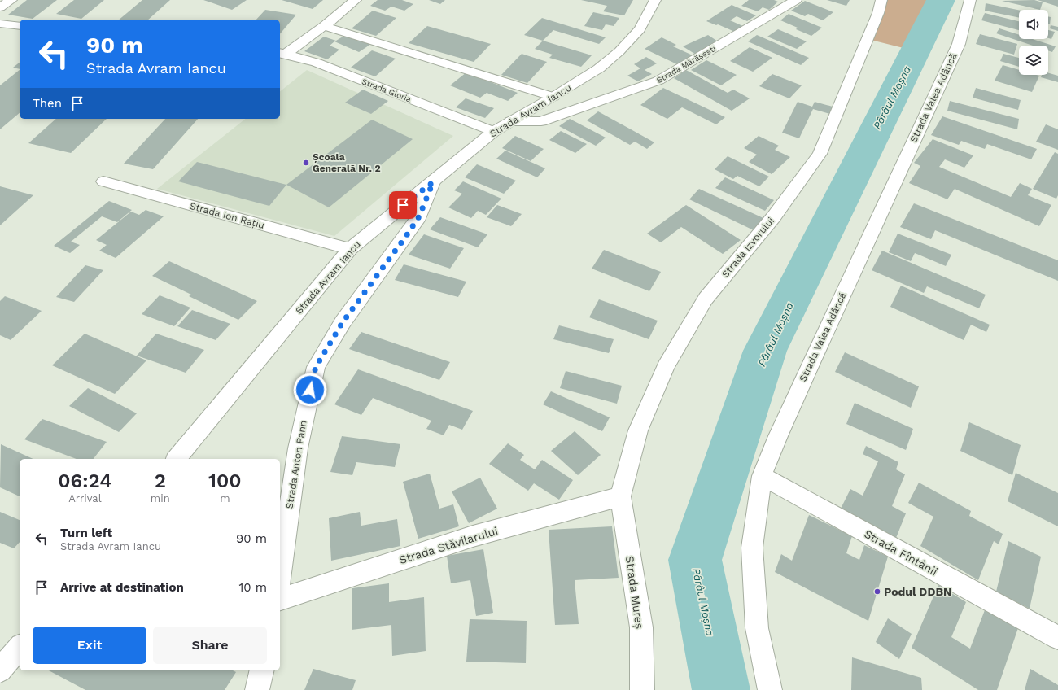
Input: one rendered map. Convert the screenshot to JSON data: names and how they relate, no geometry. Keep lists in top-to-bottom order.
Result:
{
  "streets": {
    "street": [
      "Strada Mărășești",
      "Strada Gloria",
      "Strada Valea Adâncă",
      "Strada Avram Iancu",
      "Strada Ion Rațiu",
      "Strada Izvorului",
      "Strada Anton Pann",
      "Strada Stăvilarului",
      "Strada Fîntânii",
      "Strada Mureș"
    ]
  },
  "crossings": [
    ["Strada Mărășești", "Strada Avram Iancu"],
    ["Strada Gloria", "Strada Avram Iancu"],
    ["Strada Valea Adâncă", "Strada Fîntânii"],
    ["Strada Avram Iancu", "Strada Ion Rațiu"],
    ["Strada Avram Iancu", "Strada Anton Pann"],
    ["Strada Izvorului", "Strada Stăvilarului"],
    ["Strada Izvorului", "Strada Mureș"],
    ["Strada Stăvilarului", "Strada Mureș"]
  ],
  "water": ["Pârâul Moșna"],
  "places": ["Școala Generală Nr. 2", "Podul DDBN"],
  "page": {
    "turn": ["90 m", "Strada Avram Iancu"],
    "then": "Then",
    "eta": [
      "06:24",
      "Arrival",
      "2",
      "min",
      "100",
      "m"
    ],
    "list": [
      {
        "name": "Turn left",
        "note": "Strada Avram Iancu",
        "value": "90 m"
      },
      {
        "name": "Arrive at destination",
        "value": "10 m"
      }
    ],
    "buttons": ["Exit", "Share"]
  }
}
